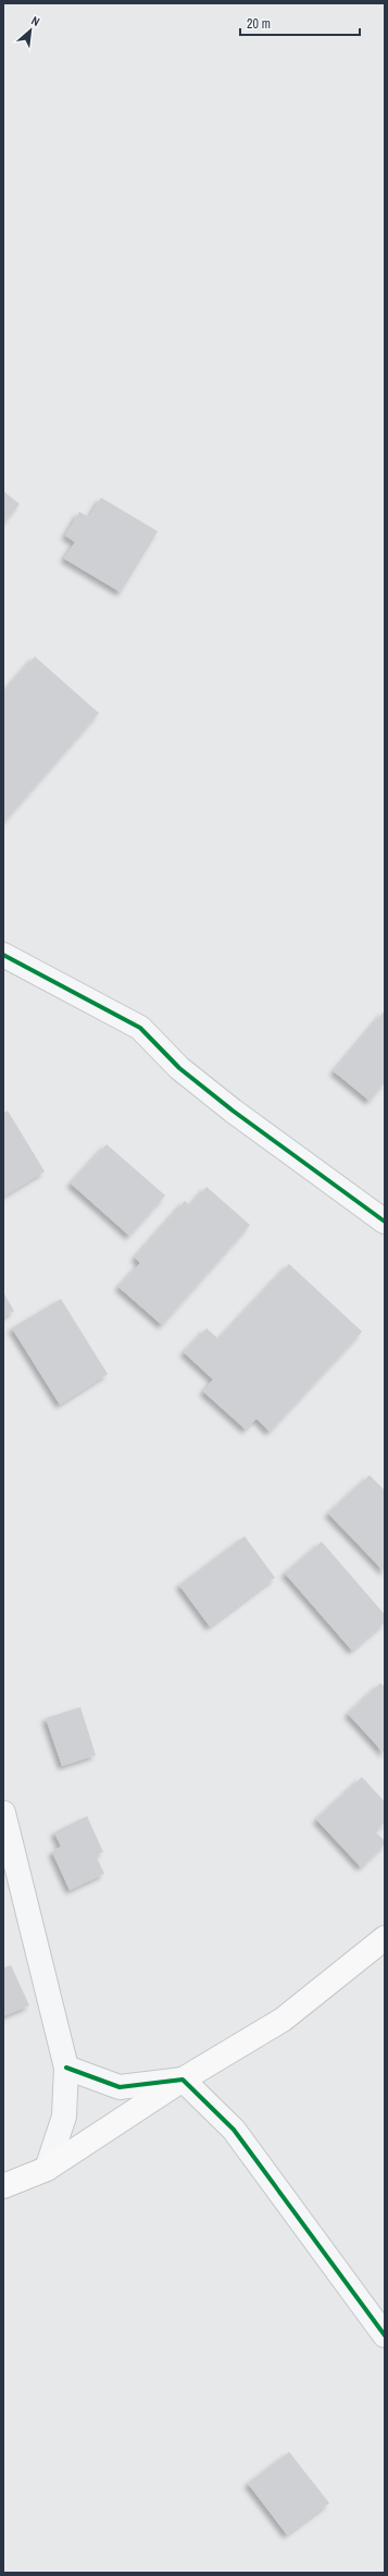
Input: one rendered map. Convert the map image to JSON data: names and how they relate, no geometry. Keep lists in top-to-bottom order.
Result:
{
  "scale_bar": "20 m",
  "north": "top right"
}
